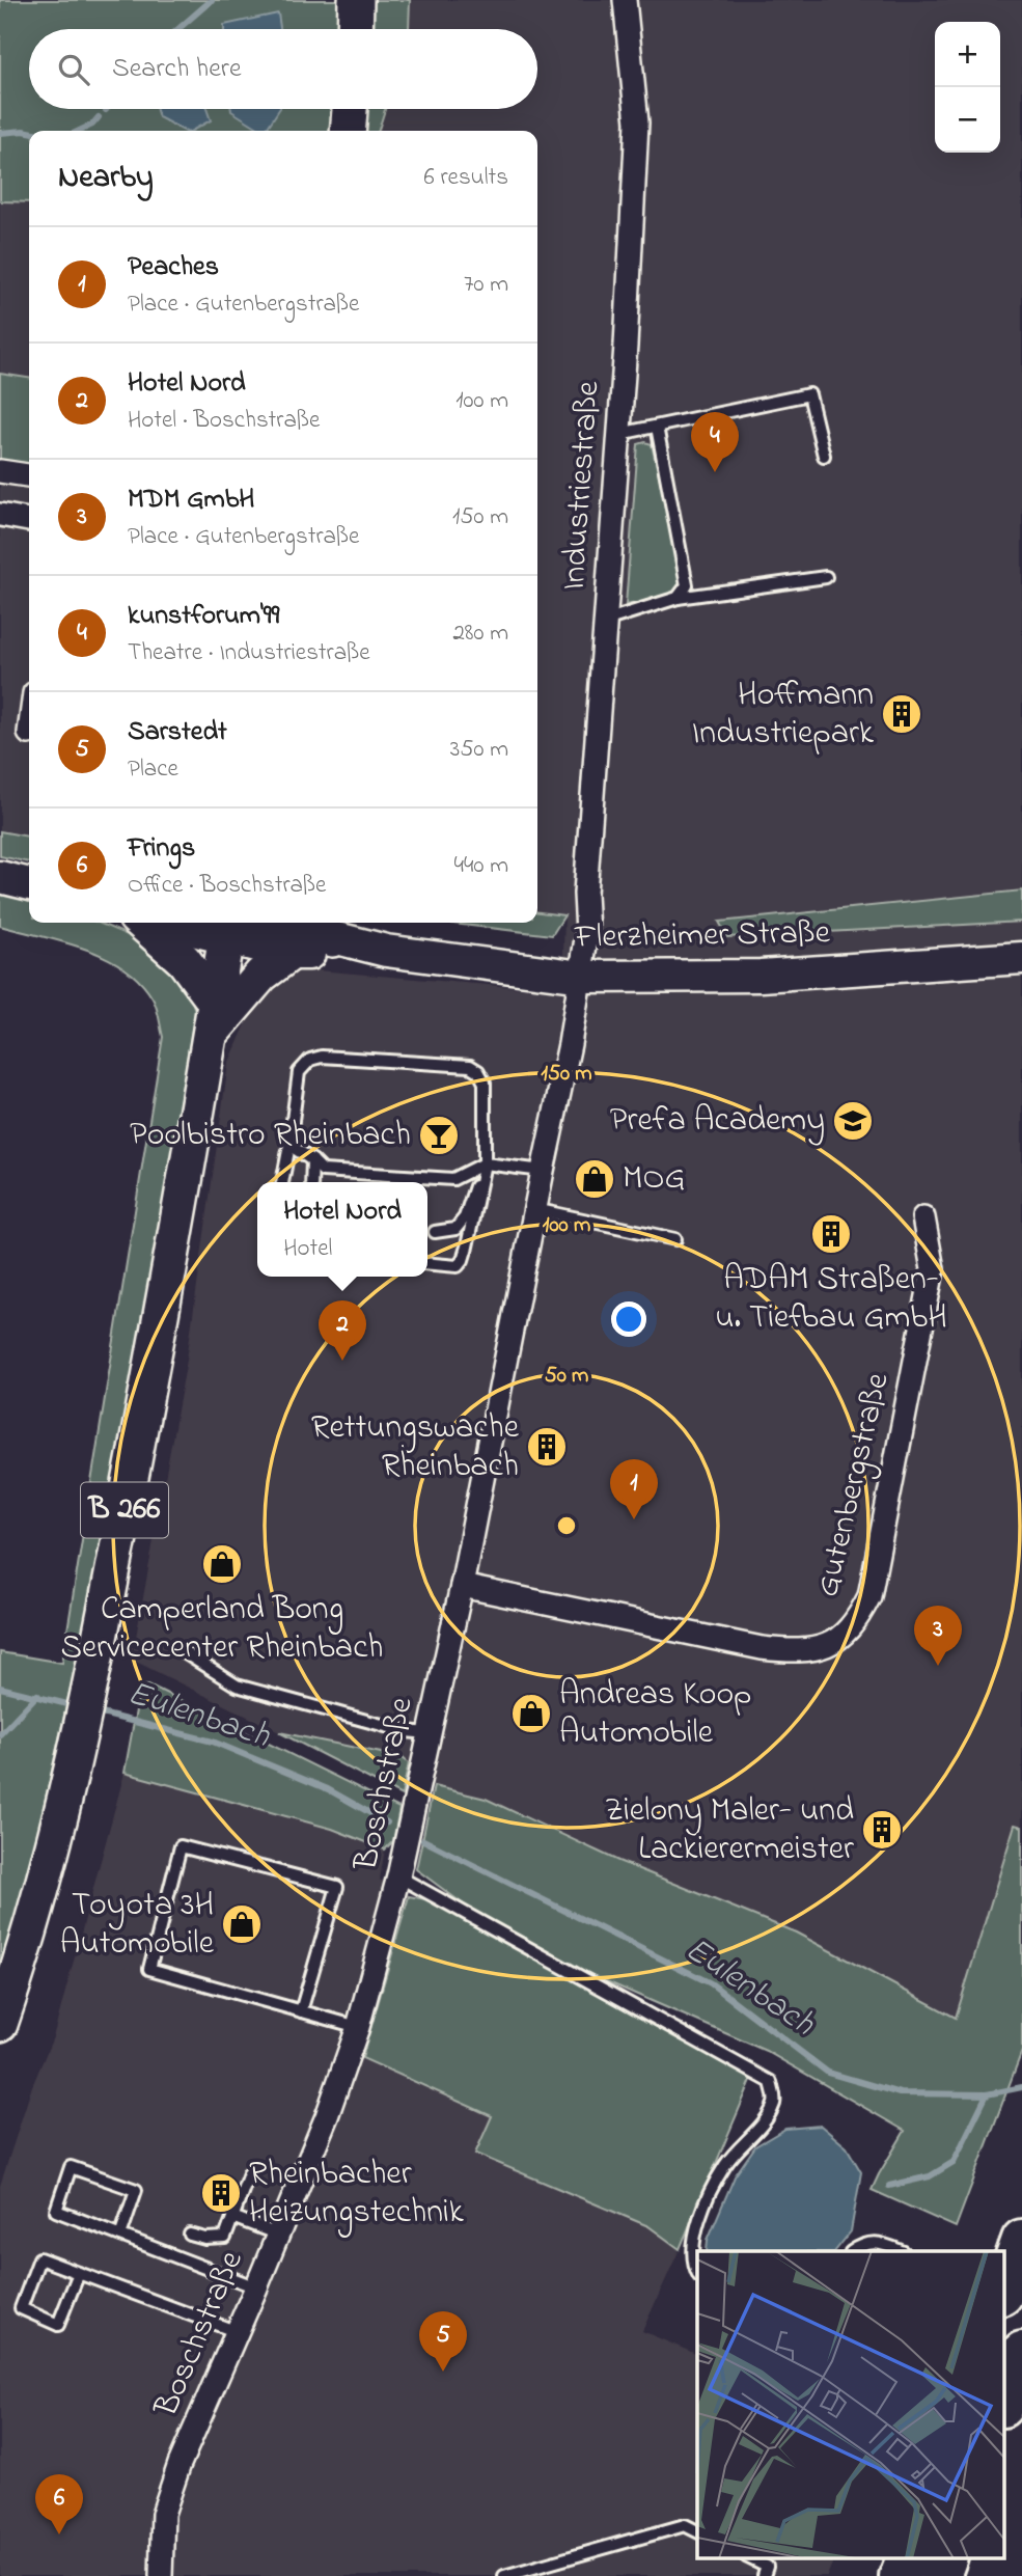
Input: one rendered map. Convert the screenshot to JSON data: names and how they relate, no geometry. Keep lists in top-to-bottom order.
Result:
{
  "streets": {
    "main road": ["Flerzheimer Straße", "B 266"],
    "street": ["Industriestraße", "Gutenbergstraße", "Boschstraße"]
  },
  "crossings": [
    ["Industriestraße", "Flerzheimer Straße"],
    ["Industriestraße", "Boschstraße"],
    ["Flerzheimer Straße", "B 266"],
    ["Flerzheimer Straße", "Boschstraße"],
    ["Gutenbergstraße", "Boschstraße"]
  ],
  "water": ["Eulenbach"],
  "places": {
    "building": [
      "Hoffmann Industriepark",
      "ADAM Straßen- u. Tiefbau GmbH",
      "Rettungswache Rheinbach",
      "Zielony Maler- und Lackierermeister",
      "Rheinbacher Heizungstechnik"
    ],
    "school or university": ["Prefa Academy"],
    "bar": ["Poolbistro Rheinbach"],
    "shop": [
      "MOG",
      "Camperland Bong Servicecenter Rheinbach",
      "Andreas Koop Automobile",
      "Toyota 3H Automobile"
    ]
  },
  "page": {
    "map_buttons": ["+", "−"],
    "search": "Search here",
    "heading": ["Nearby", "6 results"],
    "list": [
      {
        "mark": "1",
        "name": "Peaches",
        "note": "Place · Gutenbergstraße",
        "value": "70 m"
      },
      {
        "mark": "2",
        "name": "Hotel Nord",
        "note": "Hotel · Boschstraße",
        "value": "100 m"
      },
      {
        "mark": "3",
        "name": "MDM GmbH",
        "note": "Place · Gutenbergstraße",
        "value": "150 m"
      },
      {
        "mark": "4",
        "name": "kunstforum'99",
        "note": "Theatre · Industriestraße",
        "value": "280 m"
      },
      {
        "mark": "5",
        "name": "Sarstedt",
        "note": "Place",
        "value": "350 m"
      },
      {
        "mark": "6",
        "name": "Frings",
        "note": "Office · Boschstraße",
        "value": "440 m"
      }
    ],
    "pins": [
      "4",
      "2",
      "1",
      "3",
      "5",
      "6"
    ],
    "popup": ["Hotel Nord", "Hotel"]
  },
  "rings": ["150 m", "100 m", "50 m"]
}
